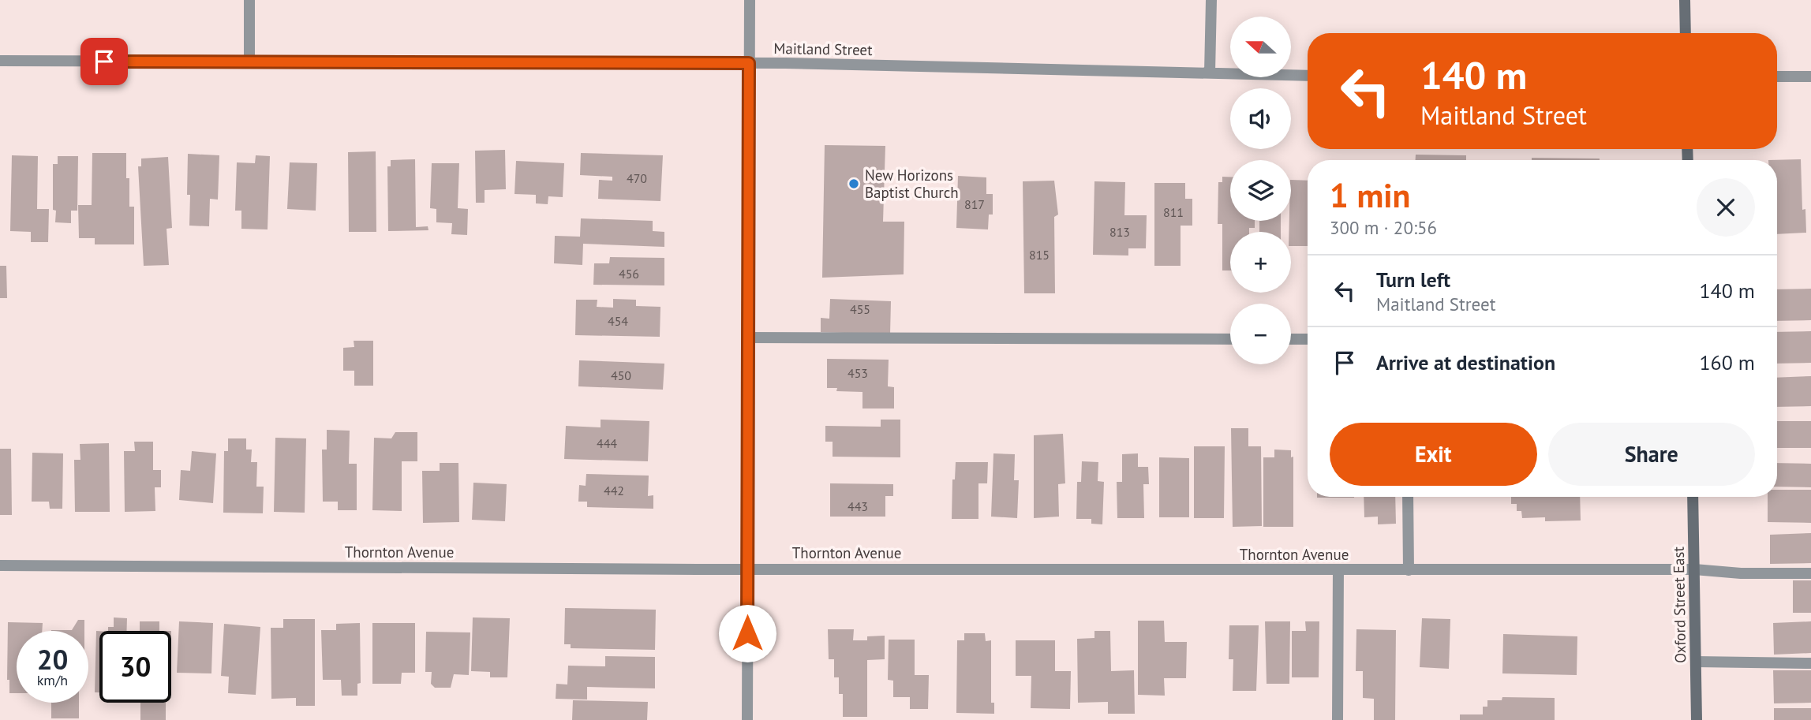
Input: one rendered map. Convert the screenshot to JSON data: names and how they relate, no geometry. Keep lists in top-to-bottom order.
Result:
{
  "streets": {
    "main road": ["Oxford Street East"],
    "street": ["Maitland Street", "Thornton Avenue"]
  },
  "crossings": [
    ["Thornton Avenue", "Oxford Street East"]
  ],
  "places": ["New Horizons Baptist Church"],
  "house_numbers": [
    "470",
    "817",
    "811",
    "813",
    "815",
    "456",
    "455",
    "454",
    "453",
    "450",
    "444",
    "442",
    "443"
  ],
  "north": "left",
  "page": {
    "map_buttons": ["+", "−"],
    "turn": ["140 m", "Maitland Street"],
    "heading": ["1 min", "300 m · 20:56"],
    "list": [
      {
        "name": "Turn left",
        "note": "Maitland Street",
        "value": "140 m"
      },
      {
        "name": "Arrive at destination",
        "value": "160 m"
      }
    ],
    "buttons": ["Exit", "Share"],
    "speed": "20 km/h",
    "limit": "30"
  }
}
